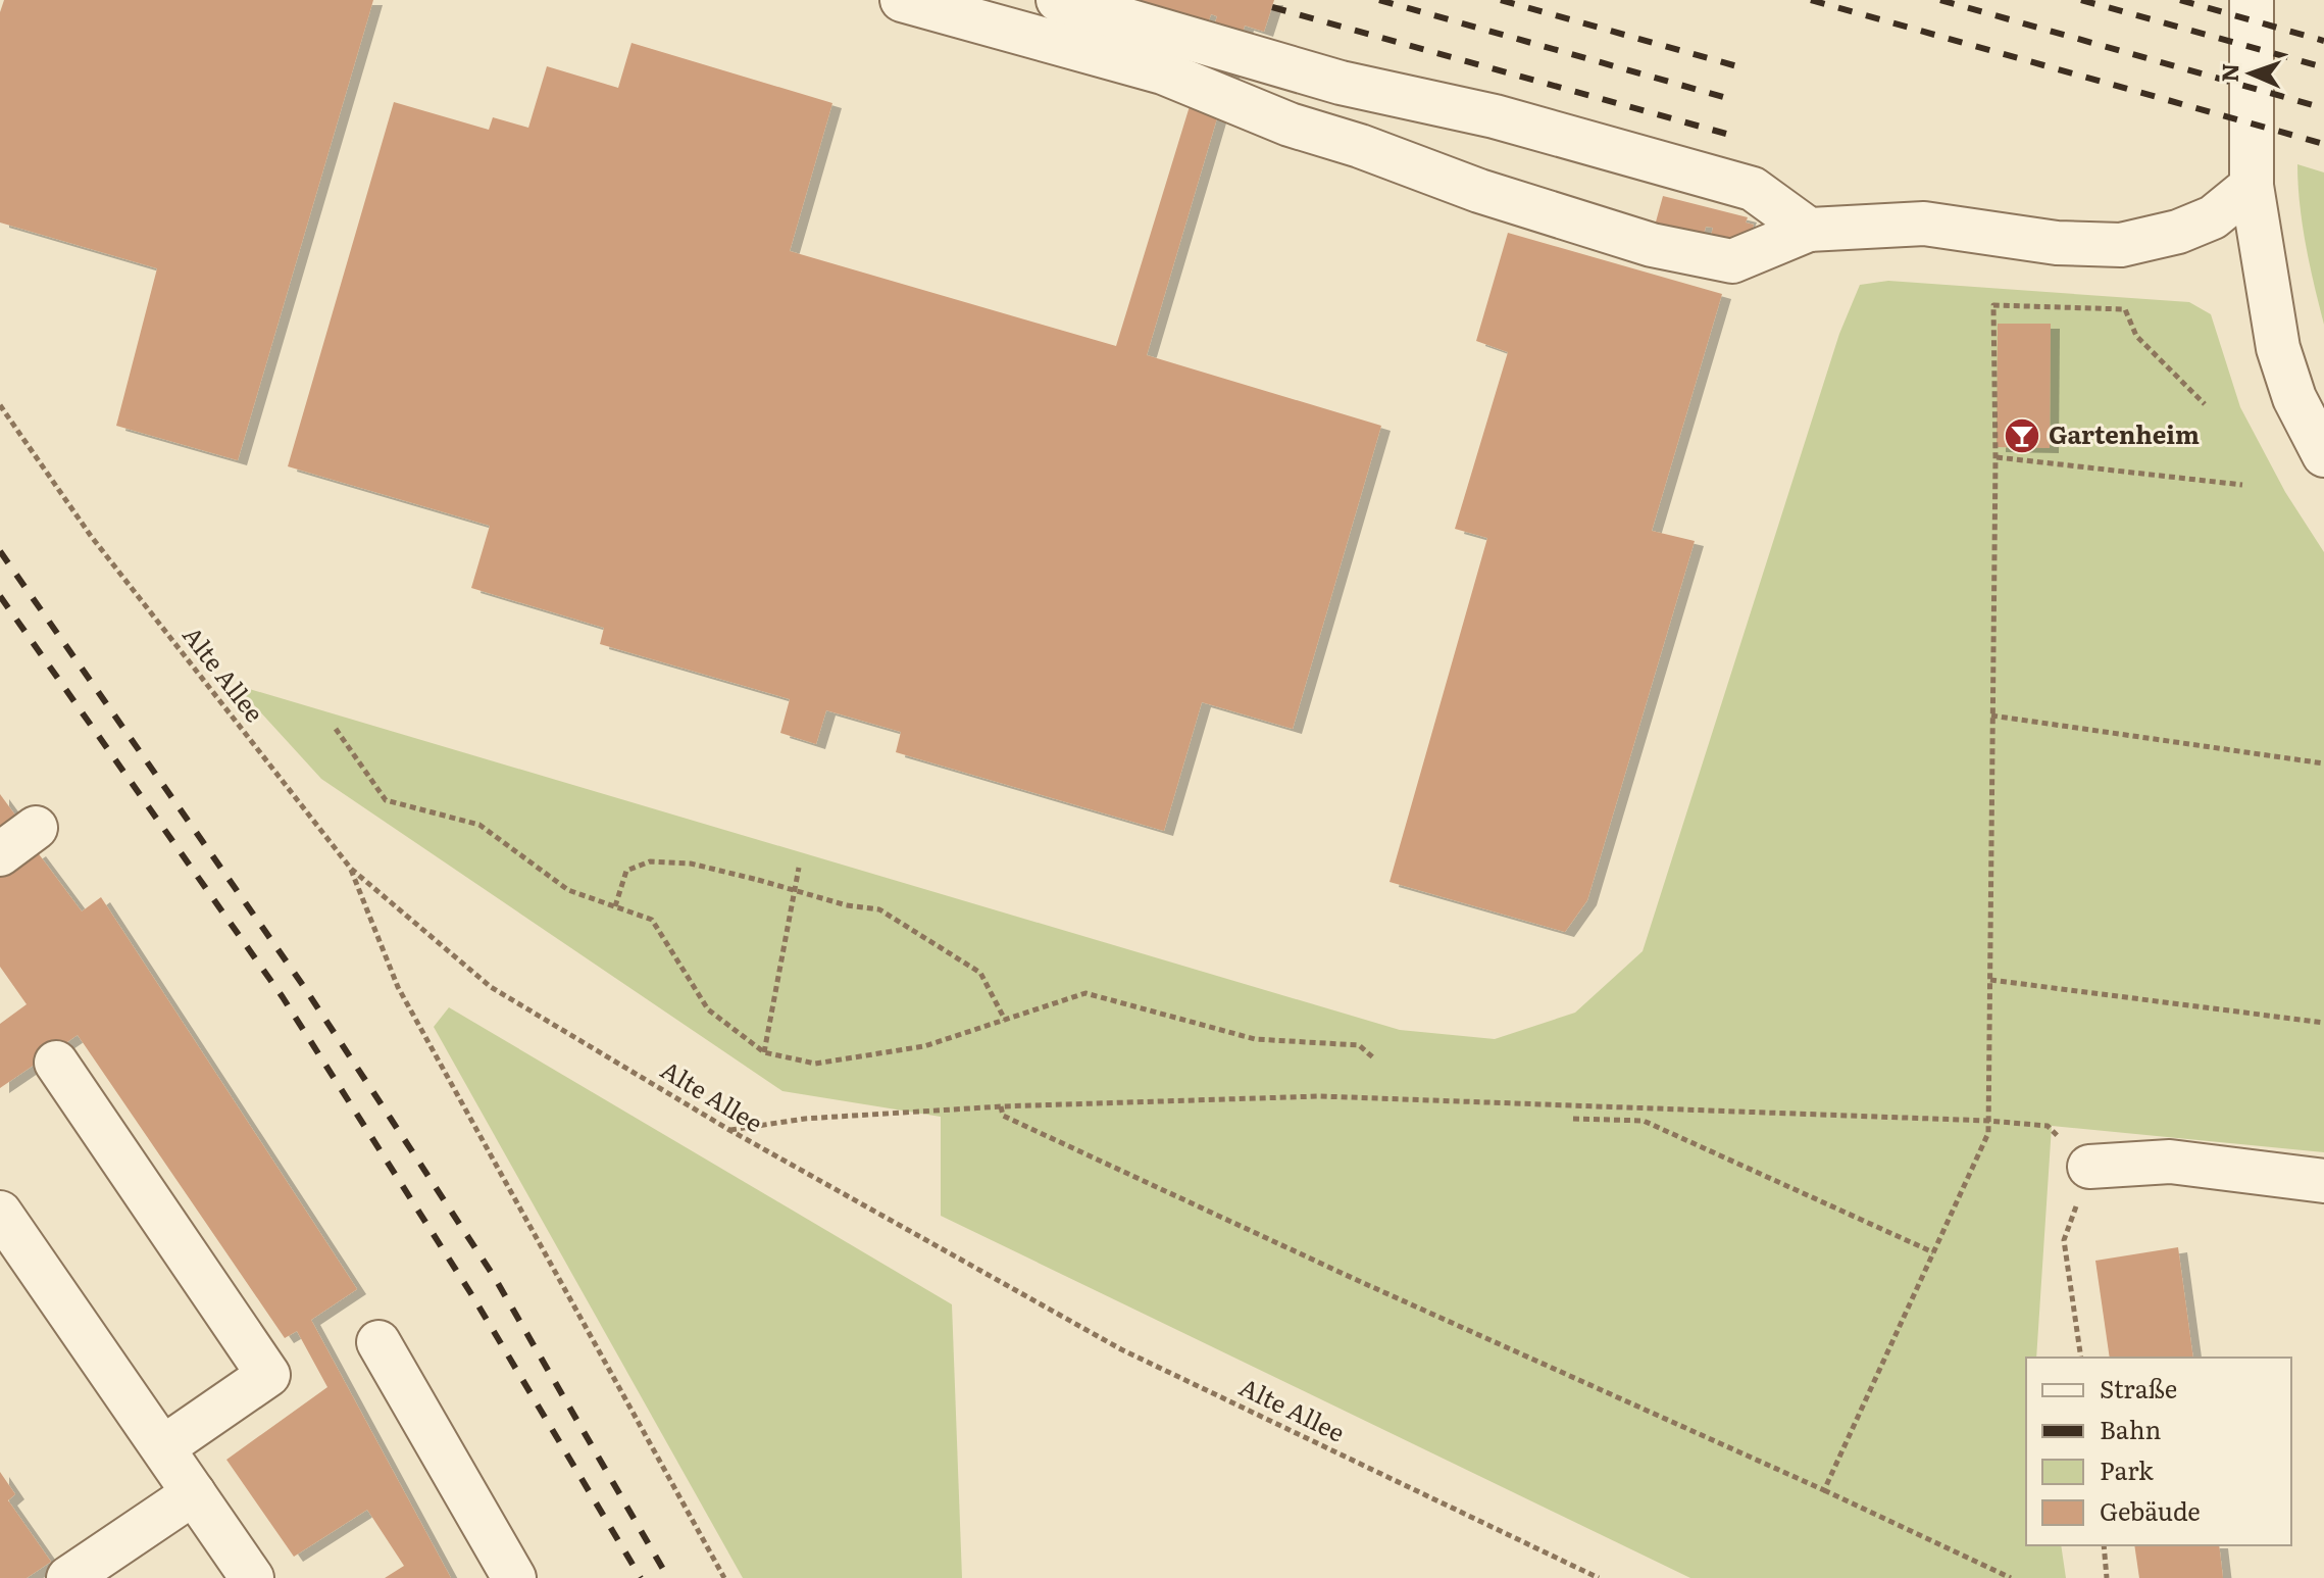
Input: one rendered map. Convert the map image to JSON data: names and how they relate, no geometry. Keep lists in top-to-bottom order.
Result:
{
  "streets": {
    "path": ["Alte Allee"]
  },
  "places": {
    "bar": ["Gartenheim"]
  },
  "legend": [
    "Straße",
    "Bahn",
    "Park",
    "Gebäude"
  ],
  "north": "left"
}
